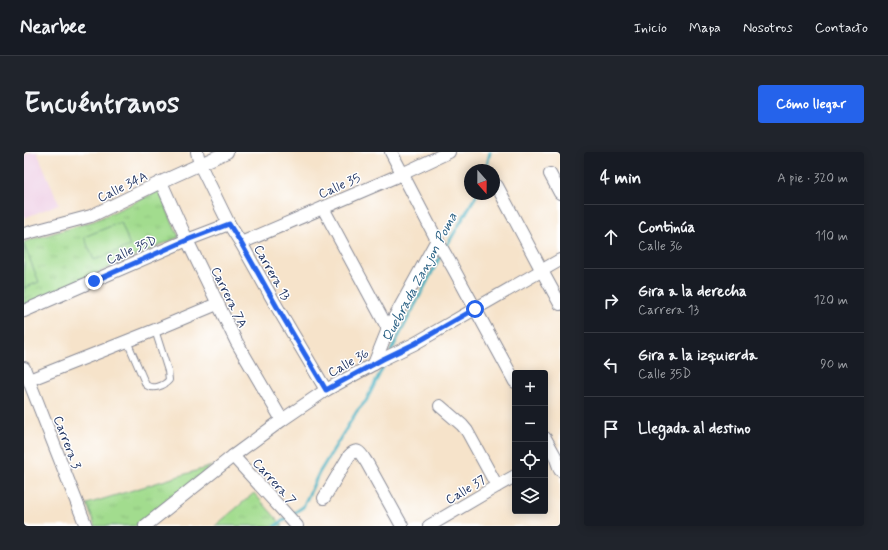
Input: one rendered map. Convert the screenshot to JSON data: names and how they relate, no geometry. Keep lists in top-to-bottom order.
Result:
{
  "streets": {
    "street": [
      "Calle 35",
      "Calle 34A",
      "Calle 35D",
      "Carrera 13",
      "Carrera 7A",
      "Calle 36",
      "Carrera 3",
      "Carrera 7",
      "Calle 37"
    ]
  },
  "crossings": [
    ["Calle 35", "Carrera 13"],
    ["Calle 34A", "Carrera 13"],
    ["Calle 34A", "Carrera 7A"],
    ["Calle 35D", "Carrera 13"],
    ["Calle 35D", "Carrera 7A"],
    ["Carrera 13", "Calle 36"],
    ["Carrera 7A", "Calle 36"],
    ["Calle 36", "Carrera 7"]
  ],
  "water": ["Quebrada Zanjon Poma"],
  "north": "bottom",
  "page": {
    "header": "Nearbee",
    "nav": [
      "Inicio",
      "Mapa",
      "Nosotros",
      "Contacto"
    ],
    "buttons": "Cómo llegar",
    "title": "Encuéntranos",
    "heading": ["4 min", "A pie · 320 m"],
    "list": [
      ["Continúa", "Calle 36", "110 m"],
      ["Gira a la derecha", "Carrera 13", "120 m"],
      ["Gira a la izquierda", "Calle 35D", "90 m"],
      "Llegada al destino"
    ],
    "map_buttons": ["+", "−"]
  }
}
